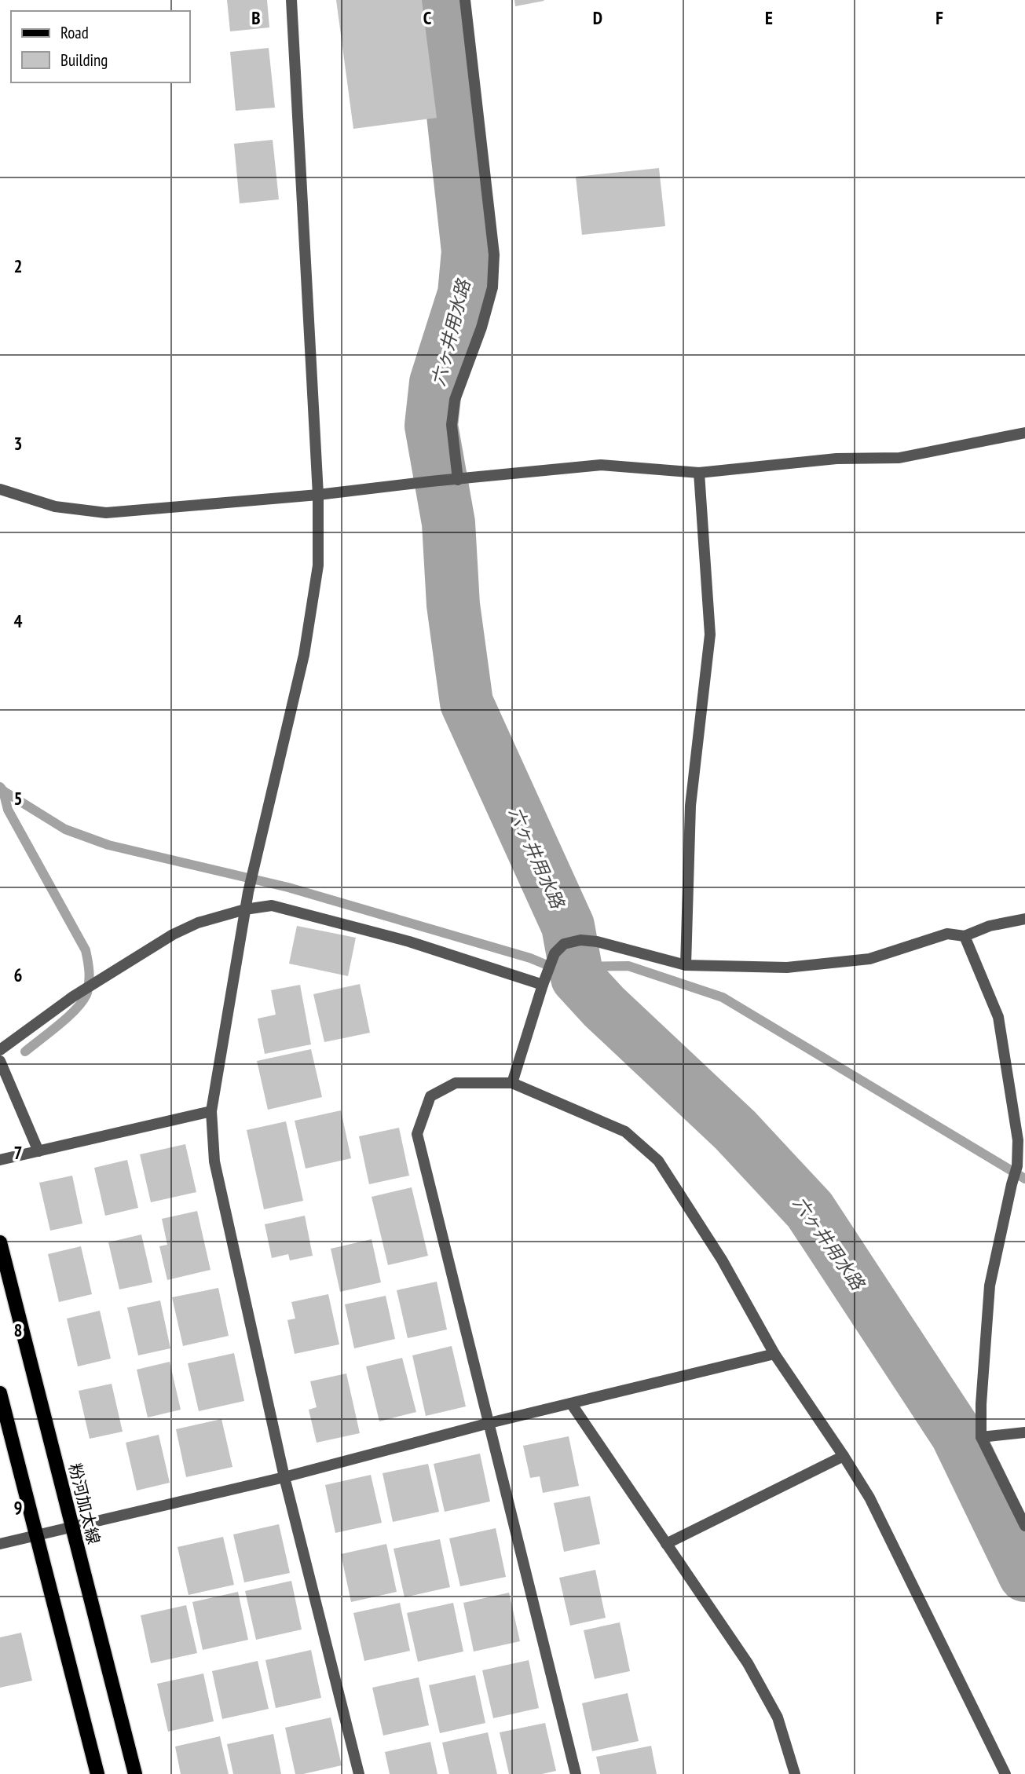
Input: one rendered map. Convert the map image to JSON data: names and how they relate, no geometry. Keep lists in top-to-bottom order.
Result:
{
  "streets": {
    "main road": ["粉河加太線"]
  },
  "water": ["六ヶ井用水路"],
  "legend": ["Road", "Building"],
  "grid": {
    "columns": [
      "B",
      "C",
      "D",
      "E",
      "F"
    ],
    "rows": [
      "2",
      "3",
      "4",
      "5",
      "6",
      "7",
      "8",
      "9"
    ]
  }
}
